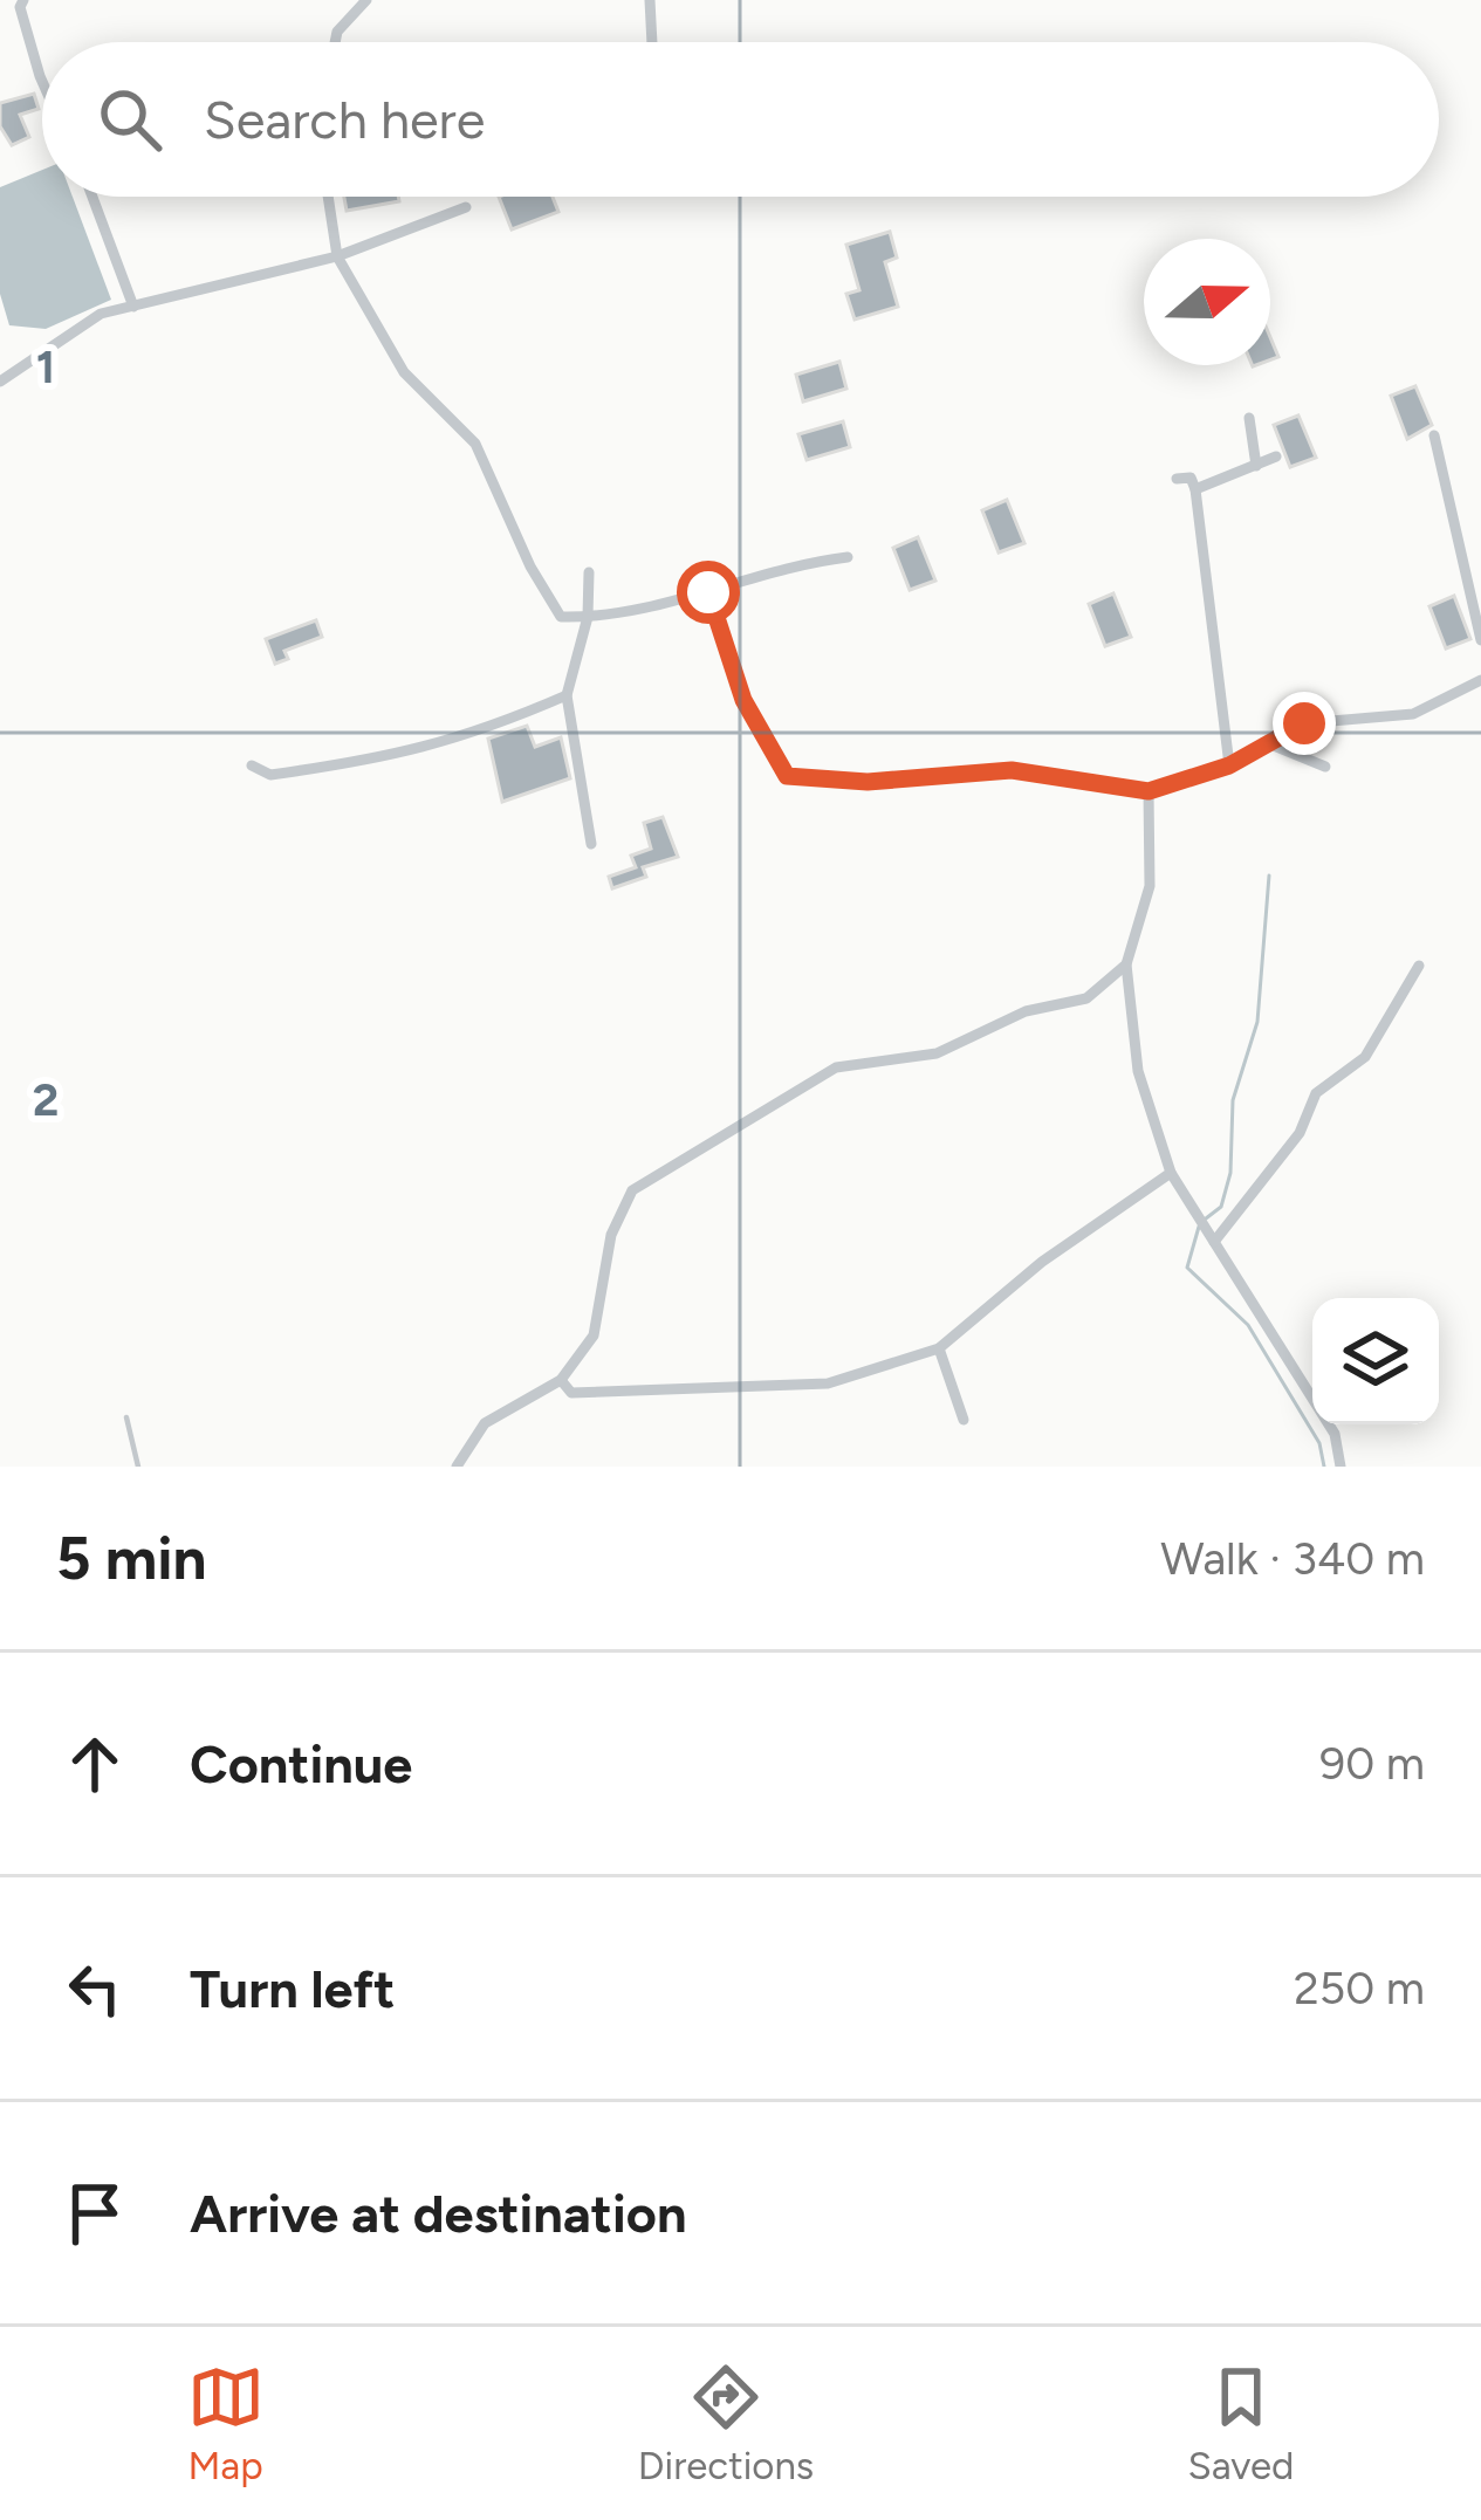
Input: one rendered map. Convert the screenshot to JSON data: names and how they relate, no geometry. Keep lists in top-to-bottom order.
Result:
{
  "north": "right",
  "page": {
    "search": "Search here",
    "heading": ["5 min", "Walk · 340 m"],
    "list": [
      ["Continue", "90 m"],
      ["Turn left", "250 m"],
      "Arrive at destination"
    ],
    "nav": ["Map", "Directions", "Saved"]
  },
  "grid": {
    "rows": ["1", "2"]
  }
}
